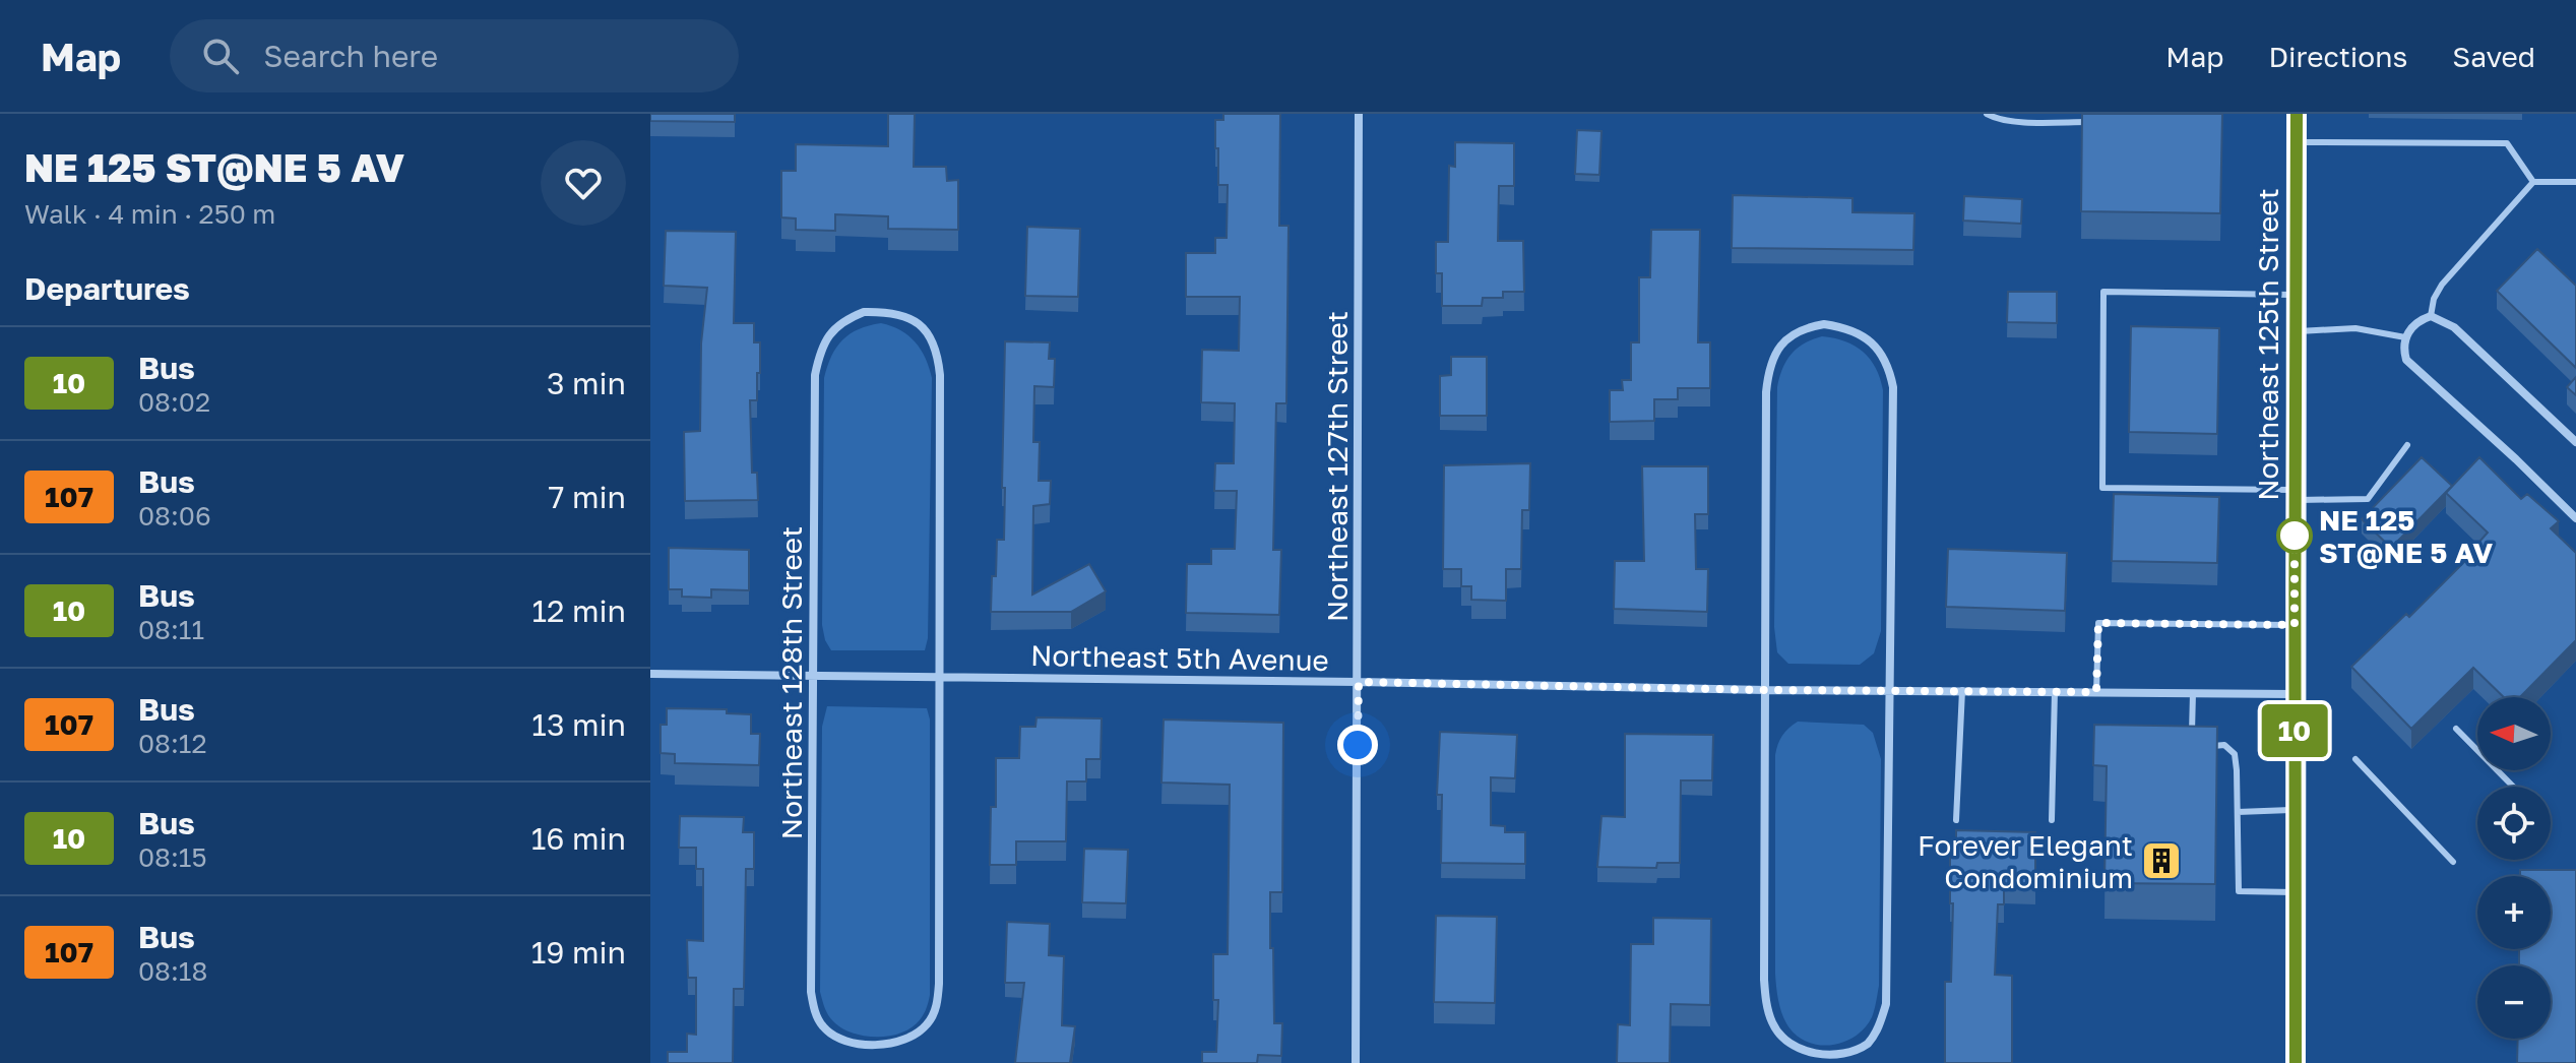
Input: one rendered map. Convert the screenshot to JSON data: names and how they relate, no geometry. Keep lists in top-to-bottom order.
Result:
{
  "streets": {
    "main road": ["Northeast 125th Street"],
    "street": ["Northeast 127th Street", "Northeast 5th Avenue", "Northeast 128th Street"]
  },
  "crossings": [
    ["Northeast 125th Street", "Northeast 5th Avenue"],
    ["Northeast 127th Street", "Northeast 5th Avenue"],
    ["Northeast 5th Avenue", "Northeast 128th Street"]
  ],
  "places": {
    "other": ["NE 125 ST@NE 5 AV"],
    "building": ["Forever Elegant Condominium"]
  },
  "lines": ["bus line 10"],
  "north": "left",
  "page": {
    "header": "Map",
    "search": "Search here",
    "nav": ["Map", "Directions", "Saved"],
    "heading": [
      ["NE 125 ST@NE 5 AV", "Walk · 4 min · 250 m"],
      "Departures"
    ],
    "on_map": "10",
    "list": [
      {
        "mark": "10",
        "name": "Bus",
        "note": "08:02",
        "value": "3 min"
      },
      {
        "mark": "107",
        "name": "Bus",
        "note": "08:06",
        "value": "7 min"
      },
      {
        "mark": "10",
        "name": "Bus",
        "note": "08:11",
        "value": "12 min"
      },
      {
        "mark": "107",
        "name": "Bus",
        "note": "08:12",
        "value": "13 min"
      },
      {
        "mark": "10",
        "name": "Bus",
        "note": "08:15",
        "value": "16 min"
      },
      {
        "mark": "107",
        "name": "Bus",
        "note": "08:18",
        "value": "19 min"
      }
    ],
    "map_buttons": ["+", "−"]
  }
}
